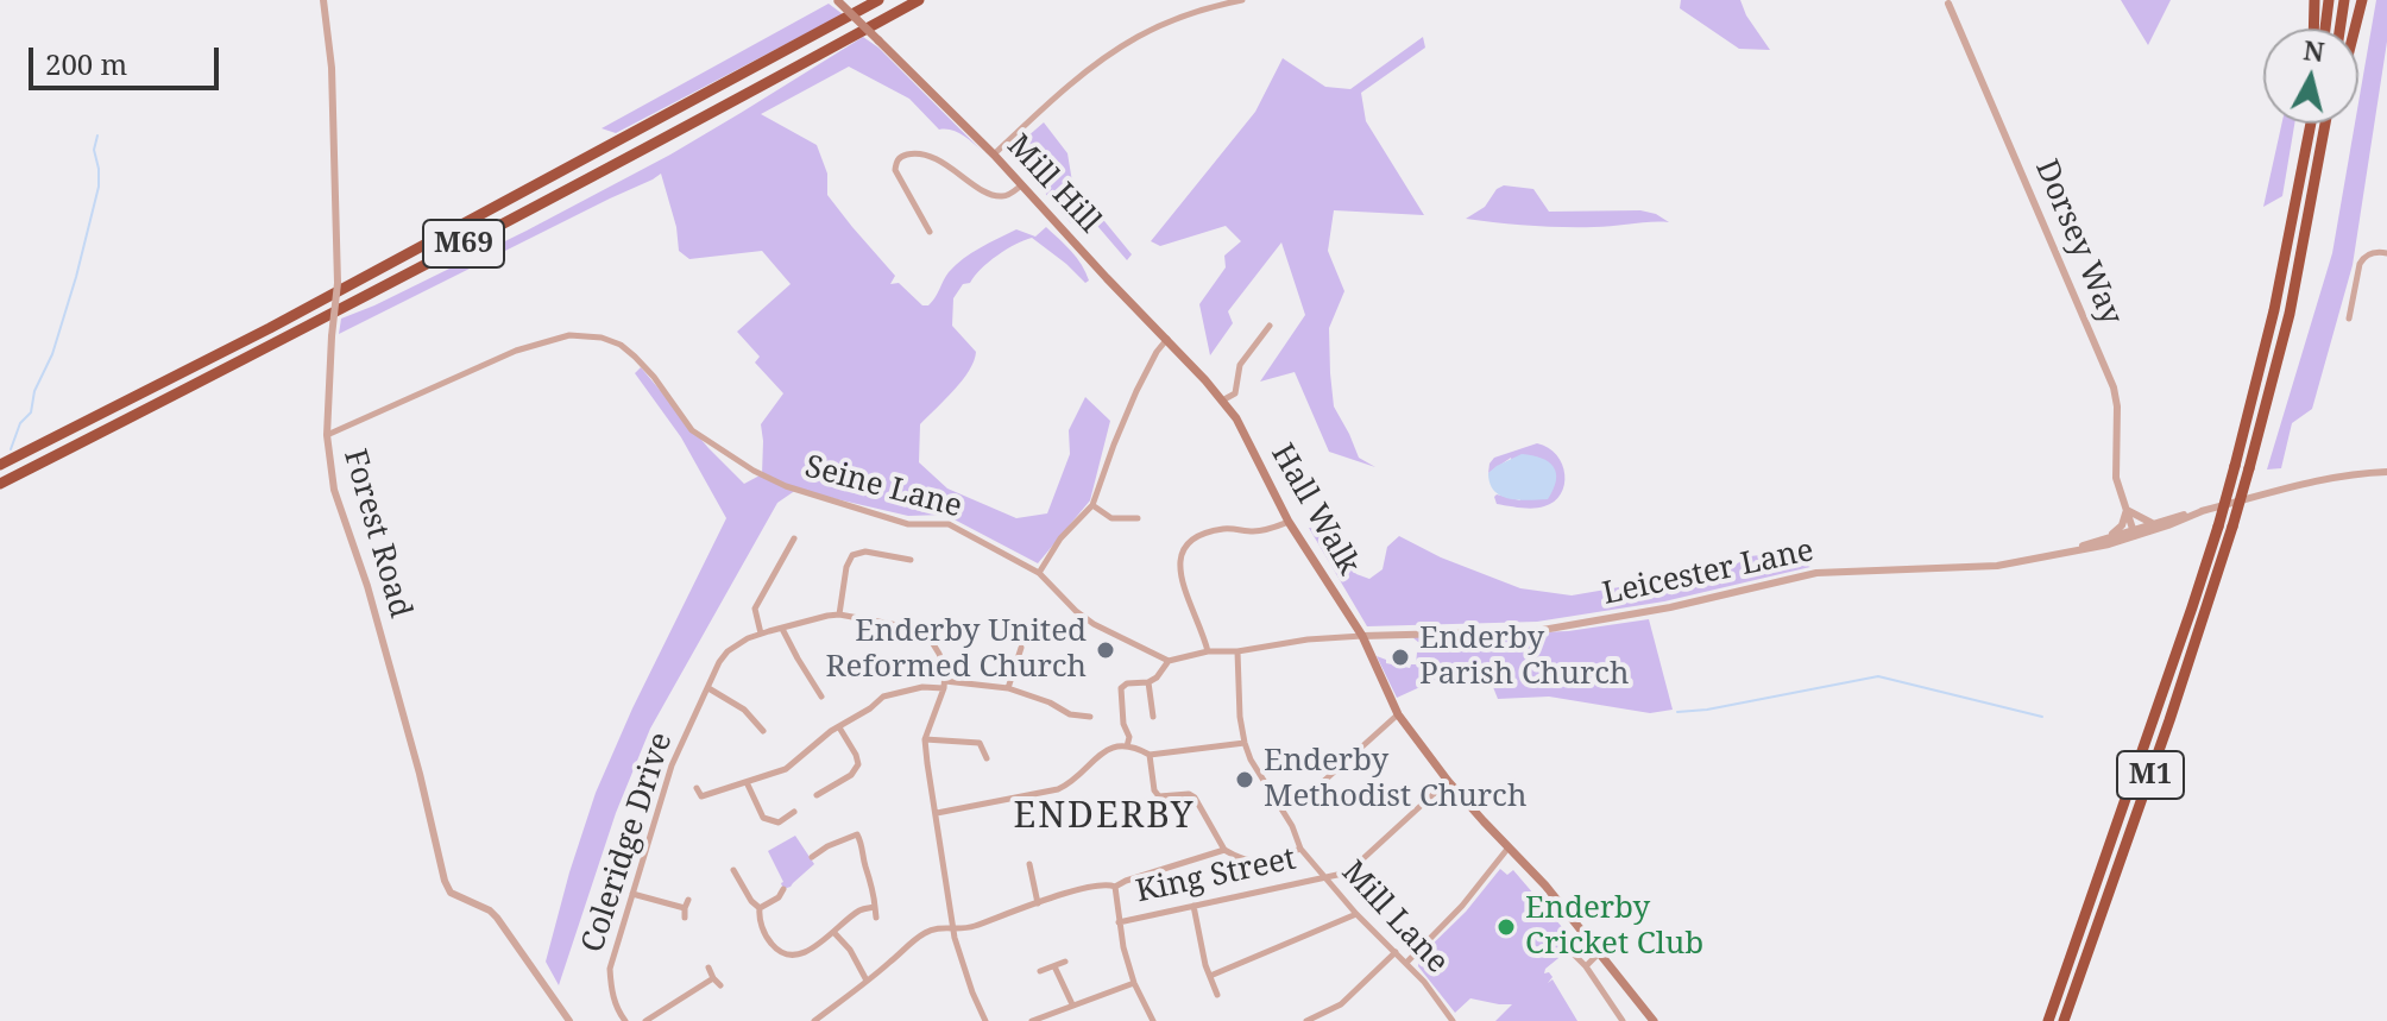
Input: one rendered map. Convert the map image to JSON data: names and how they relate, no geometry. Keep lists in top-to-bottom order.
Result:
{
  "streets": {
    "highway": ["M69", "M1"],
    "main road": ["Mill Hill", "Hall Walk"],
    "street": [
      "Dorsey Way",
      "Seine Lane",
      "Forest Road",
      "Leicester Lane",
      "Coleridge Drive",
      "King Street",
      "Mill Lane"
    ]
  },
  "crossings": [
    ["Mill Hill", "Hall Walk"],
    ["Dorsey Way", "Leicester Lane"],
    ["Seine Lane", "Forest Road"],
    ["Hall Walk", "Leicester Lane"],
    ["Hall Walk", "King Street"],
    ["King Street", "Mill Lane"]
  ],
  "districts": ["ENDERBY"],
  "places": [
    "Enderby United Reformed Church",
    "Enderby Parish Church",
    "Enderby Methodist Church",
    "Enderby Cricket Club"
  ],
  "scale_bar": "200 m",
  "north": "top"
}
